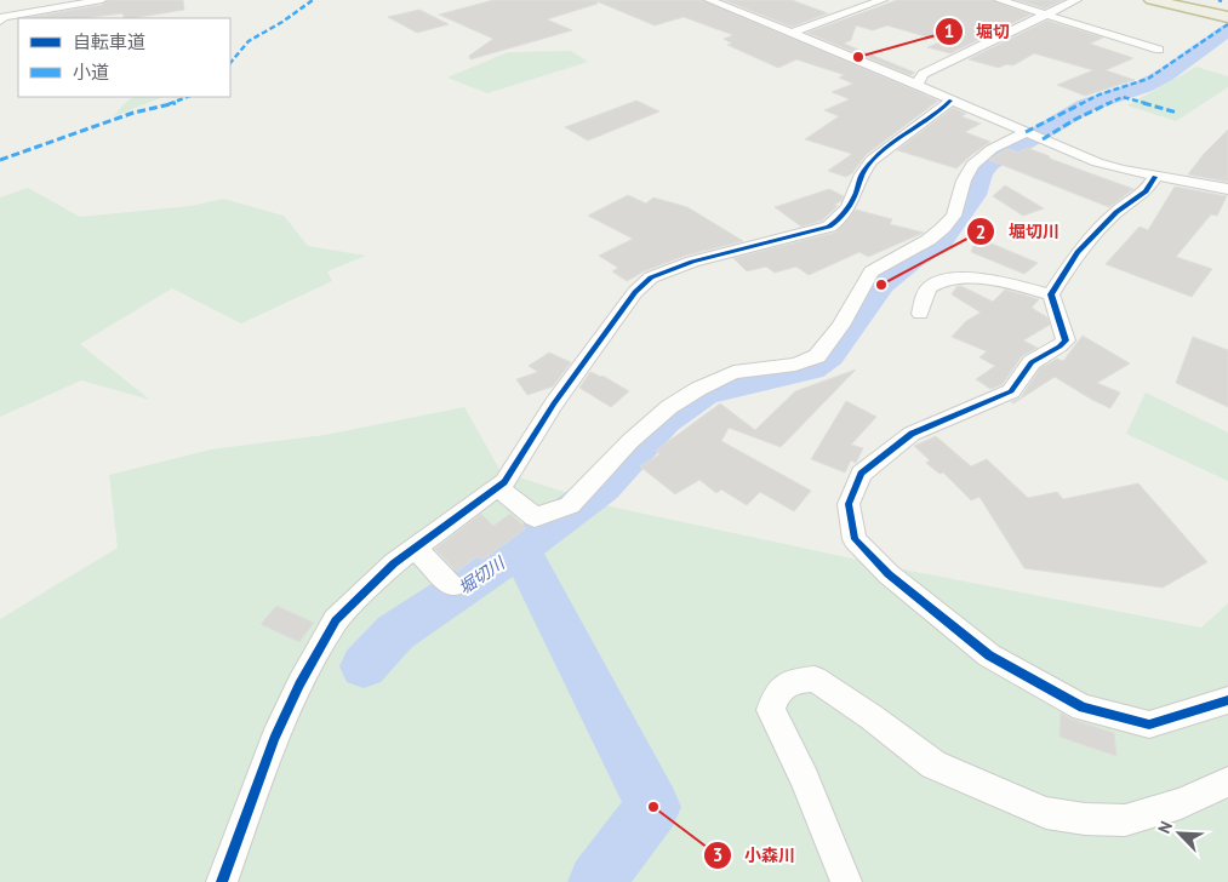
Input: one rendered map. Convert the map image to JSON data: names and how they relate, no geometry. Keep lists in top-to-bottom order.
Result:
{
  "water": ["堀切川"],
  "places": ["堀切", "堀切川", "小森川"],
  "legend": ["自転車道", "小道"],
  "north": "top left"
}
